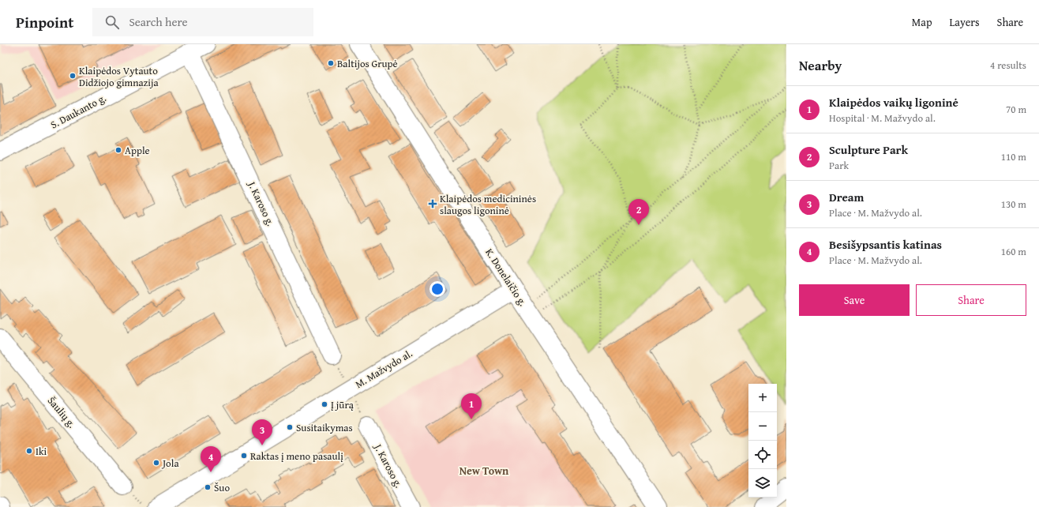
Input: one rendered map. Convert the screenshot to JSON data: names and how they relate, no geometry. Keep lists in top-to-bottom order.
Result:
{
  "streets": {
    "street": [
      "S. Daukanto g.",
      "J. Karoso g.",
      "K. Donelaičio g.",
      "M. Mažvydo al.",
      "Šaulių g."
    ]
  },
  "crossings": [
    ["S. Daukanto g.", "J. Karoso g."],
    ["K. Donelaičio g.", "M. Mažvydo al."]
  ],
  "districts": ["New Town"],
  "places": {
    "other": [
      "Baltijos Grupė",
      "Klaipėdos Vytauto Didžiojo gimnazija",
      "Apple",
      "Į jūrą",
      "Susitaikymas",
      "Iki",
      "Raktas į meno pasaulį",
      "Jola",
      "Šuo"
    ],
    "health": ["Klaipėdos medicininės slaugos ligoninė"]
  },
  "page": {
    "header": "Pinpoint",
    "search": "Search here",
    "nav": ["Map", "Layers", "Share"],
    "heading": ["Nearby", "4 results"],
    "list": [
      {
        "mark": "1",
        "name": "Klaipėdos vaikų ligoninė",
        "note": "Hospital · M. Mažvydo al.",
        "value": "70 m"
      },
      {
        "mark": "2",
        "name": "Sculpture Park",
        "note": "Park",
        "value": "110 m"
      },
      {
        "mark": "3",
        "name": "Dream",
        "note": "Place · M. Mažvydo al.",
        "value": "130 m"
      },
      {
        "mark": "4",
        "name": "Besišypsantis katinas",
        "note": "Place · M. Mažvydo al.",
        "value": "160 m"
      }
    ],
    "pins": [
      "2",
      "1",
      "3",
      "4"
    ],
    "buttons": ["Save", "Share"],
    "map_buttons": ["+", "−"]
  }
}
